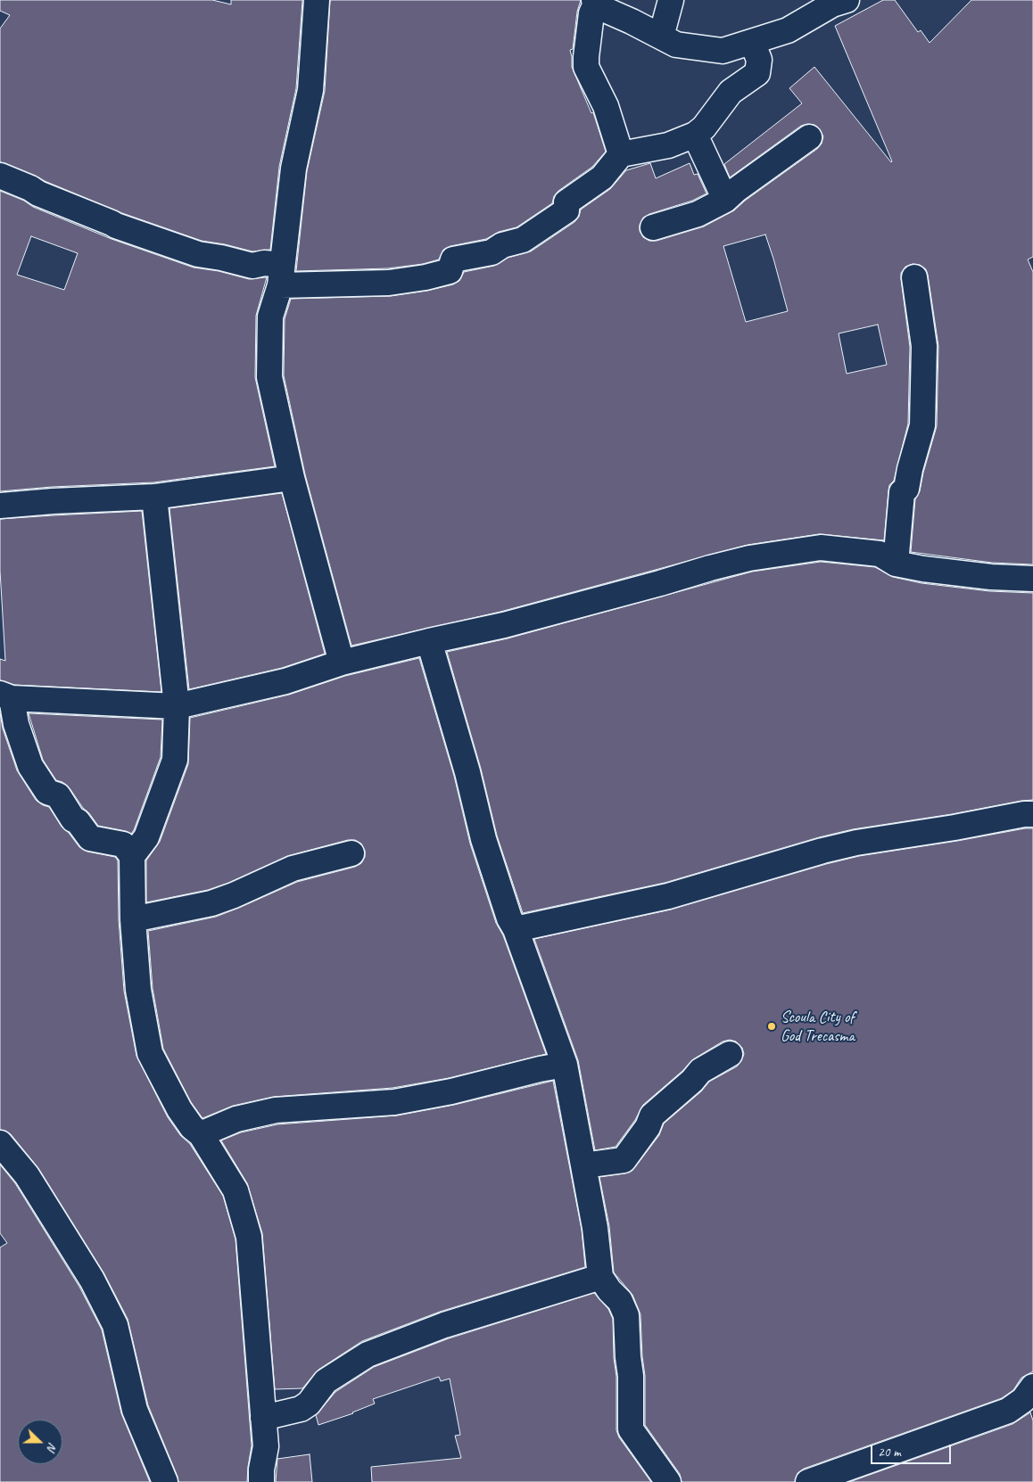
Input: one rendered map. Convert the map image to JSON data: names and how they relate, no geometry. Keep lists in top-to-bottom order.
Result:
{
  "places": ["Scoula City of God Trecasma"],
  "scale_bar": "20 m",
  "north": "right"
}
